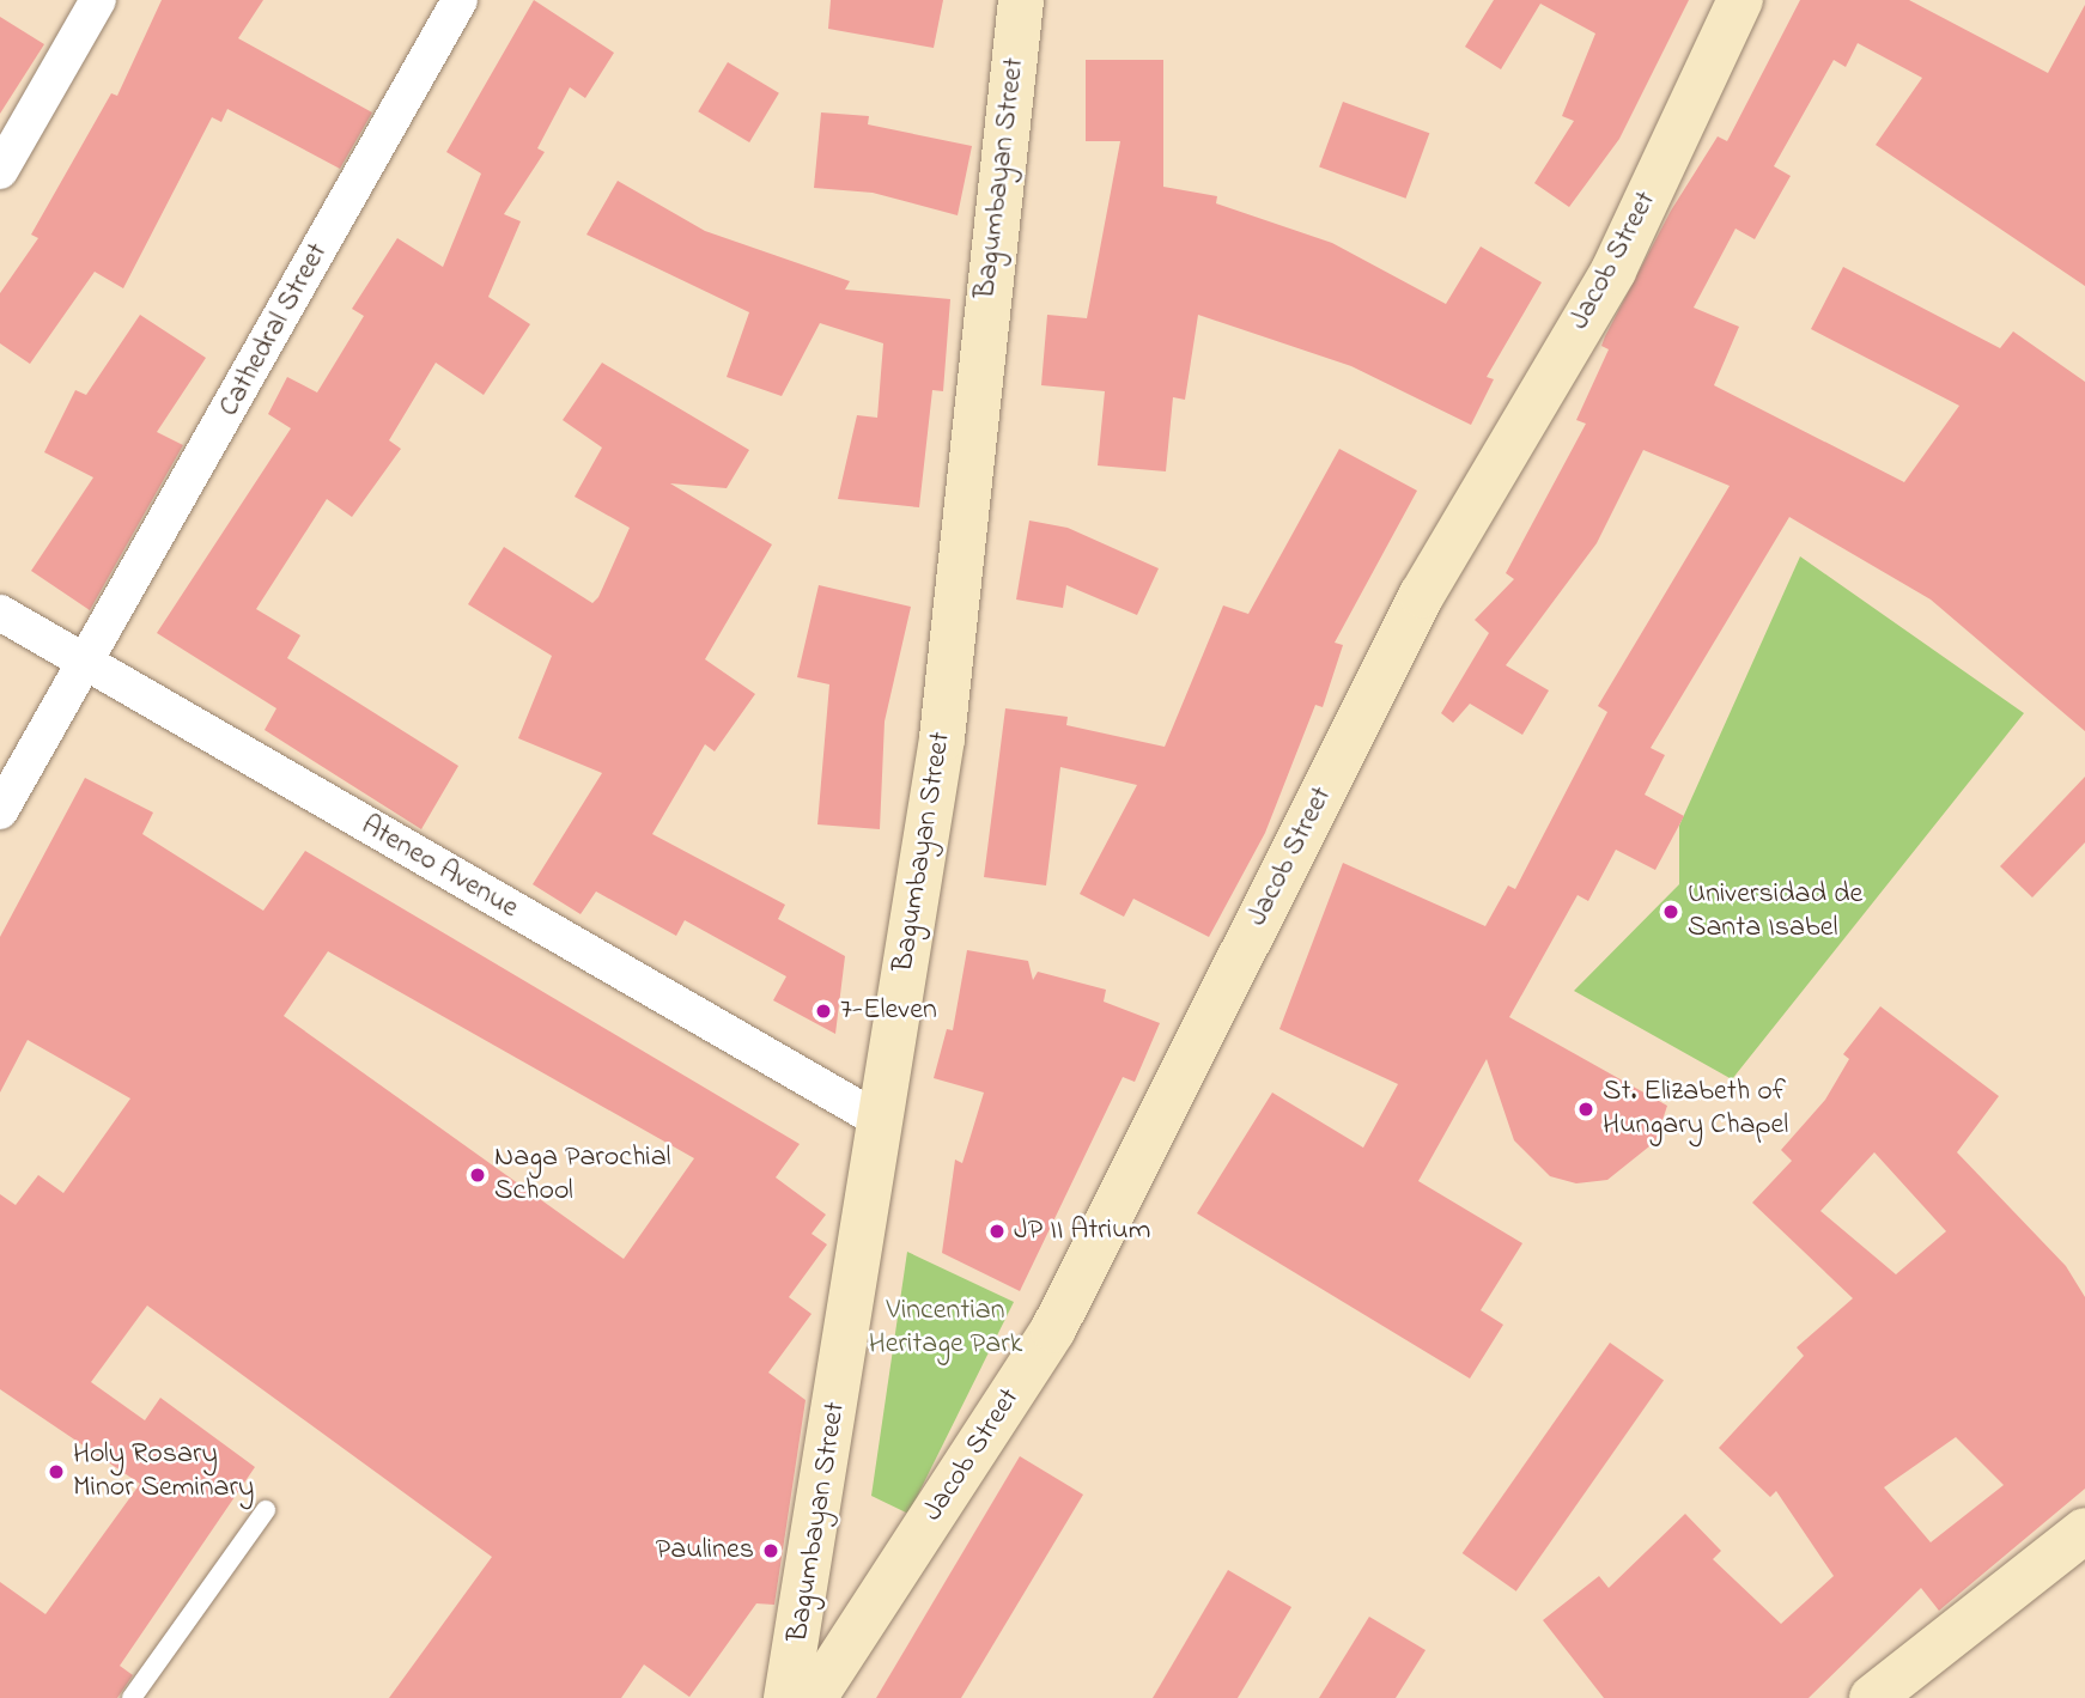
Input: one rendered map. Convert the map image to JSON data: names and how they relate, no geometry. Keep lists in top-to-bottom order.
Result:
{
  "streets": {
    "main road": ["Bagumbayan Street", "Jacob Street"],
    "street": ["Cathedral Street", "Ateneo Avenue"]
  },
  "crossings": [
    ["Bagumbayan Street", "Ateneo Avenue"],
    ["Cathedral Street", "Ateneo Avenue"]
  ],
  "parks": ["Vincentian Heritage Park"],
  "places": [
    "Universidad de Santa Isabel",
    "7-Eleven",
    "St. Elizabeth of Hungary Chapel",
    "Naga Parochial School",
    "JP II Atrium",
    "Holy Rosary Minor Seminary",
    "Paulines"
  ]
}
